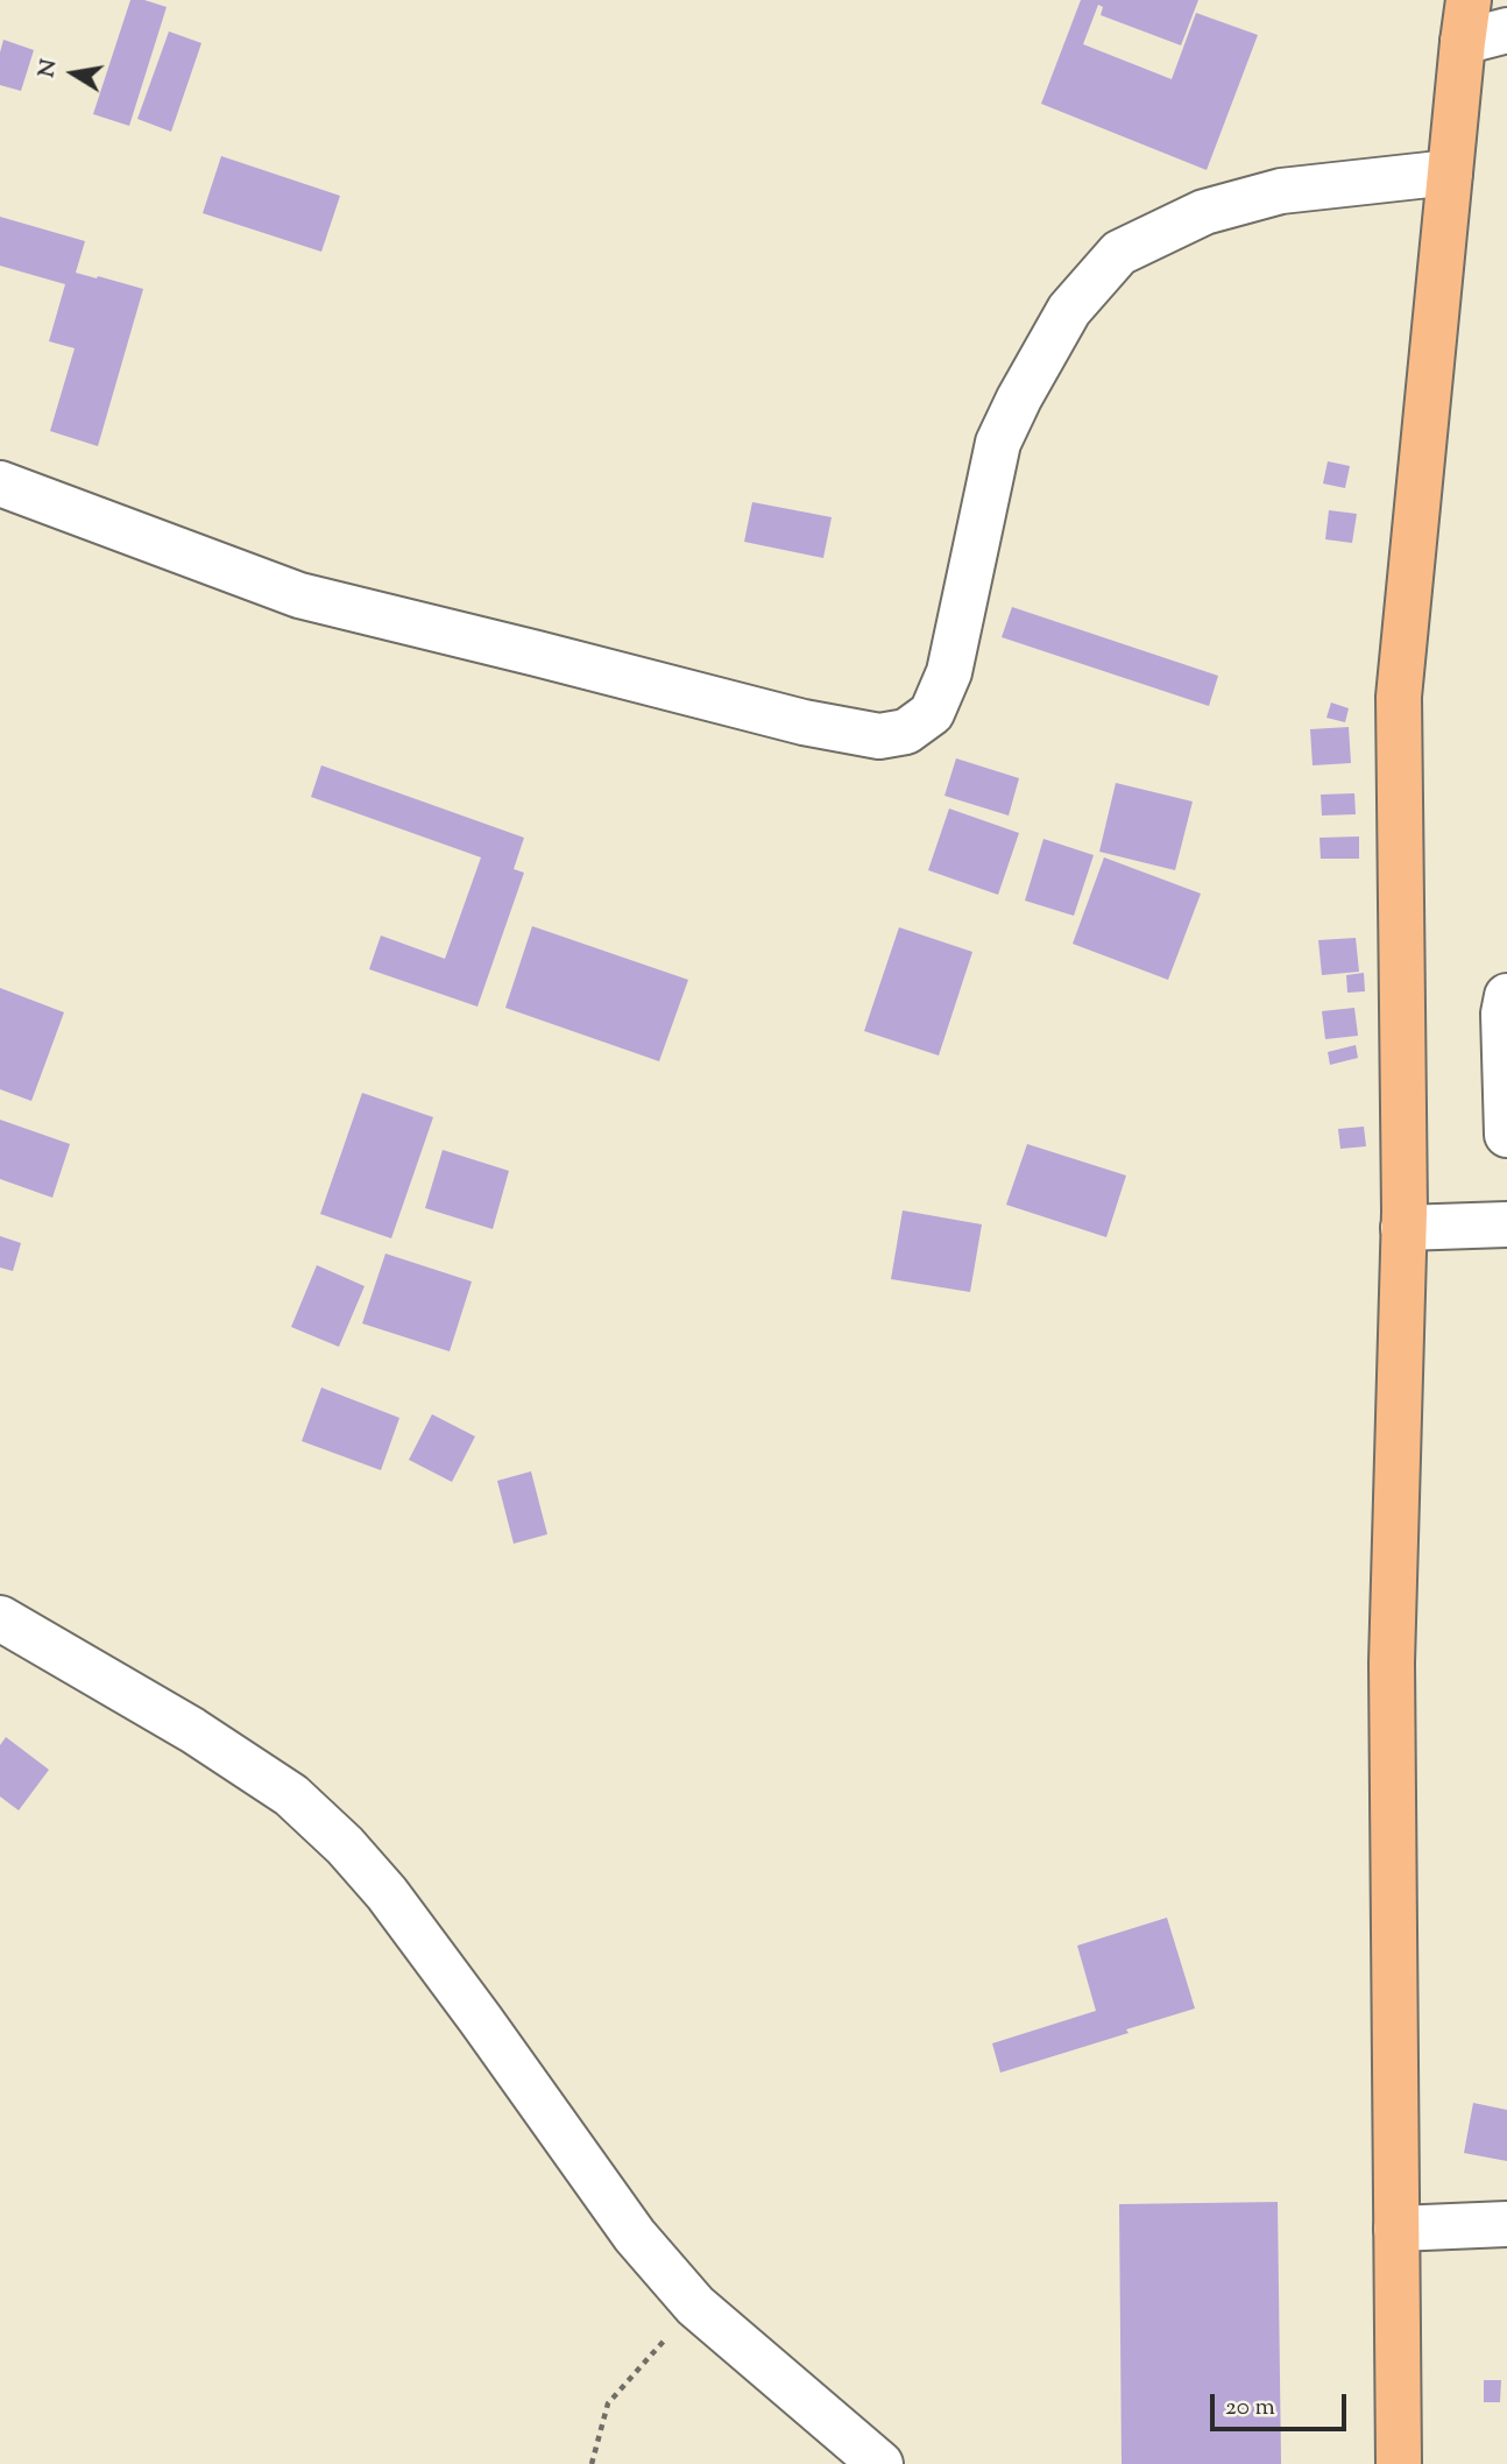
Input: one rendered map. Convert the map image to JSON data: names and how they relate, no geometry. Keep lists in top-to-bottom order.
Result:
{
  "scale_bar": "20 m",
  "north": "left"
}
